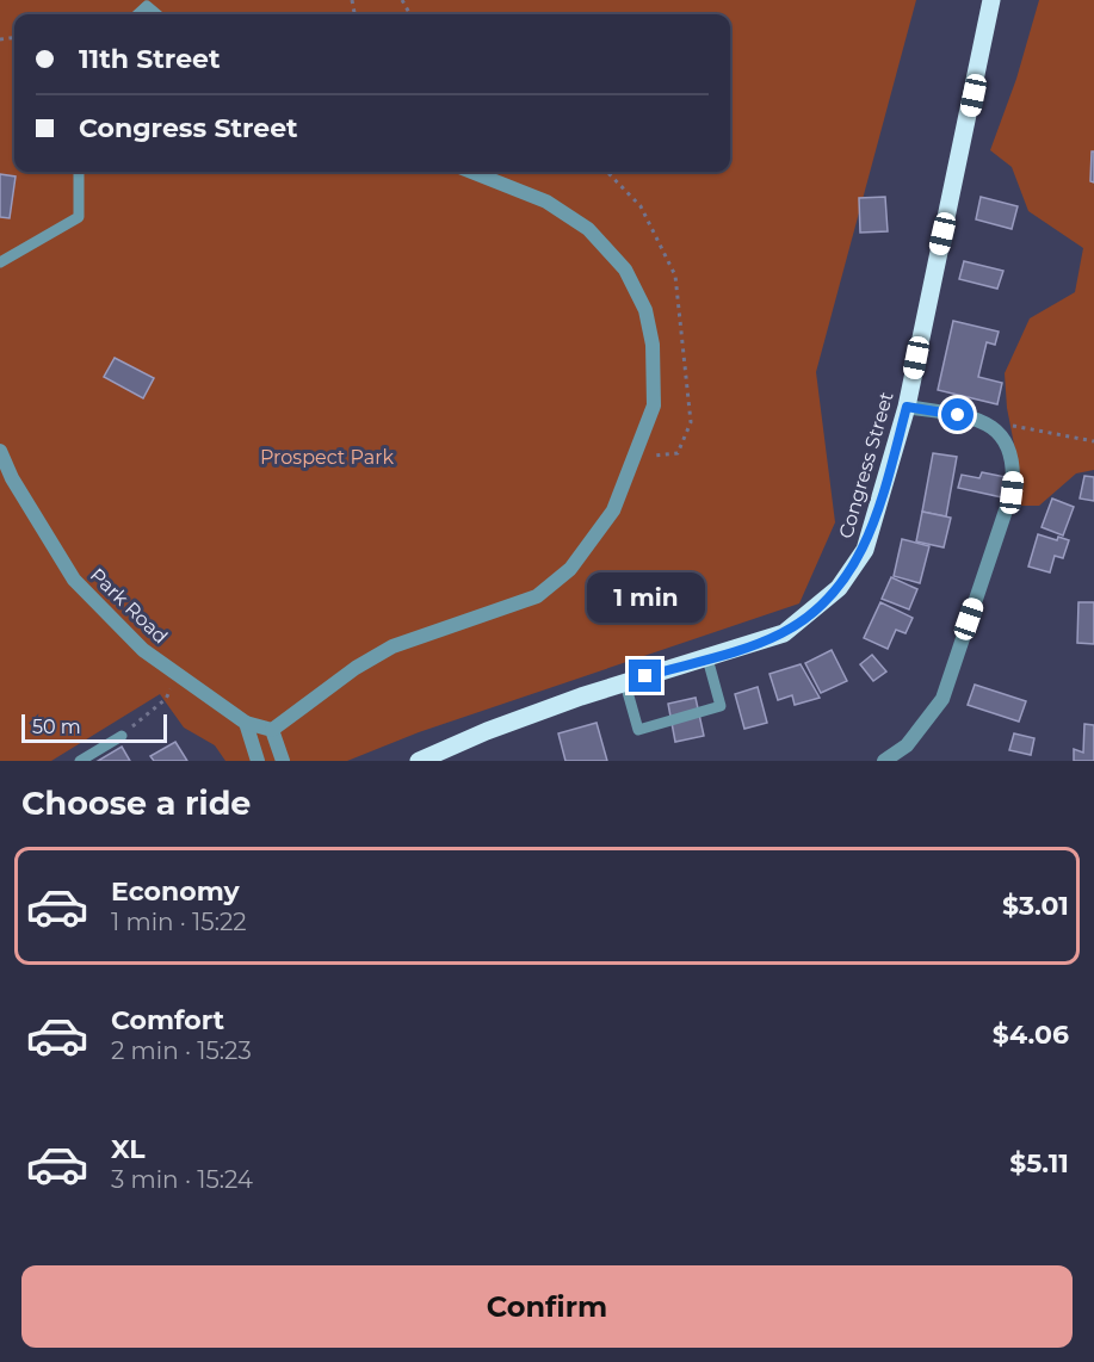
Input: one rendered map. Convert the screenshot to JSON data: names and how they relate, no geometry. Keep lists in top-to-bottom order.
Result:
{
  "streets": {
    "main road": ["Congress Street"],
    "street": ["Park Road"]
  },
  "parks": ["Prospect Park"],
  "scale_bar": "50 m",
  "page": {
    "banner": ["11th Street", "Congress Street"],
    "bubble": "1 min",
    "scale": "50 m",
    "heading": "Choose a ride",
    "list": [
      {
        "name": "Economy",
        "note": "1 min · 15:22",
        "value": "$3.01"
      },
      {
        "name": "Comfort",
        "note": "2 min · 15:23",
        "value": "$4.06"
      },
      {
        "name": "XL",
        "note": "3 min · 15:24",
        "value": "$5.11"
      }
    ],
    "buttons": "Confirm"
  }
}
